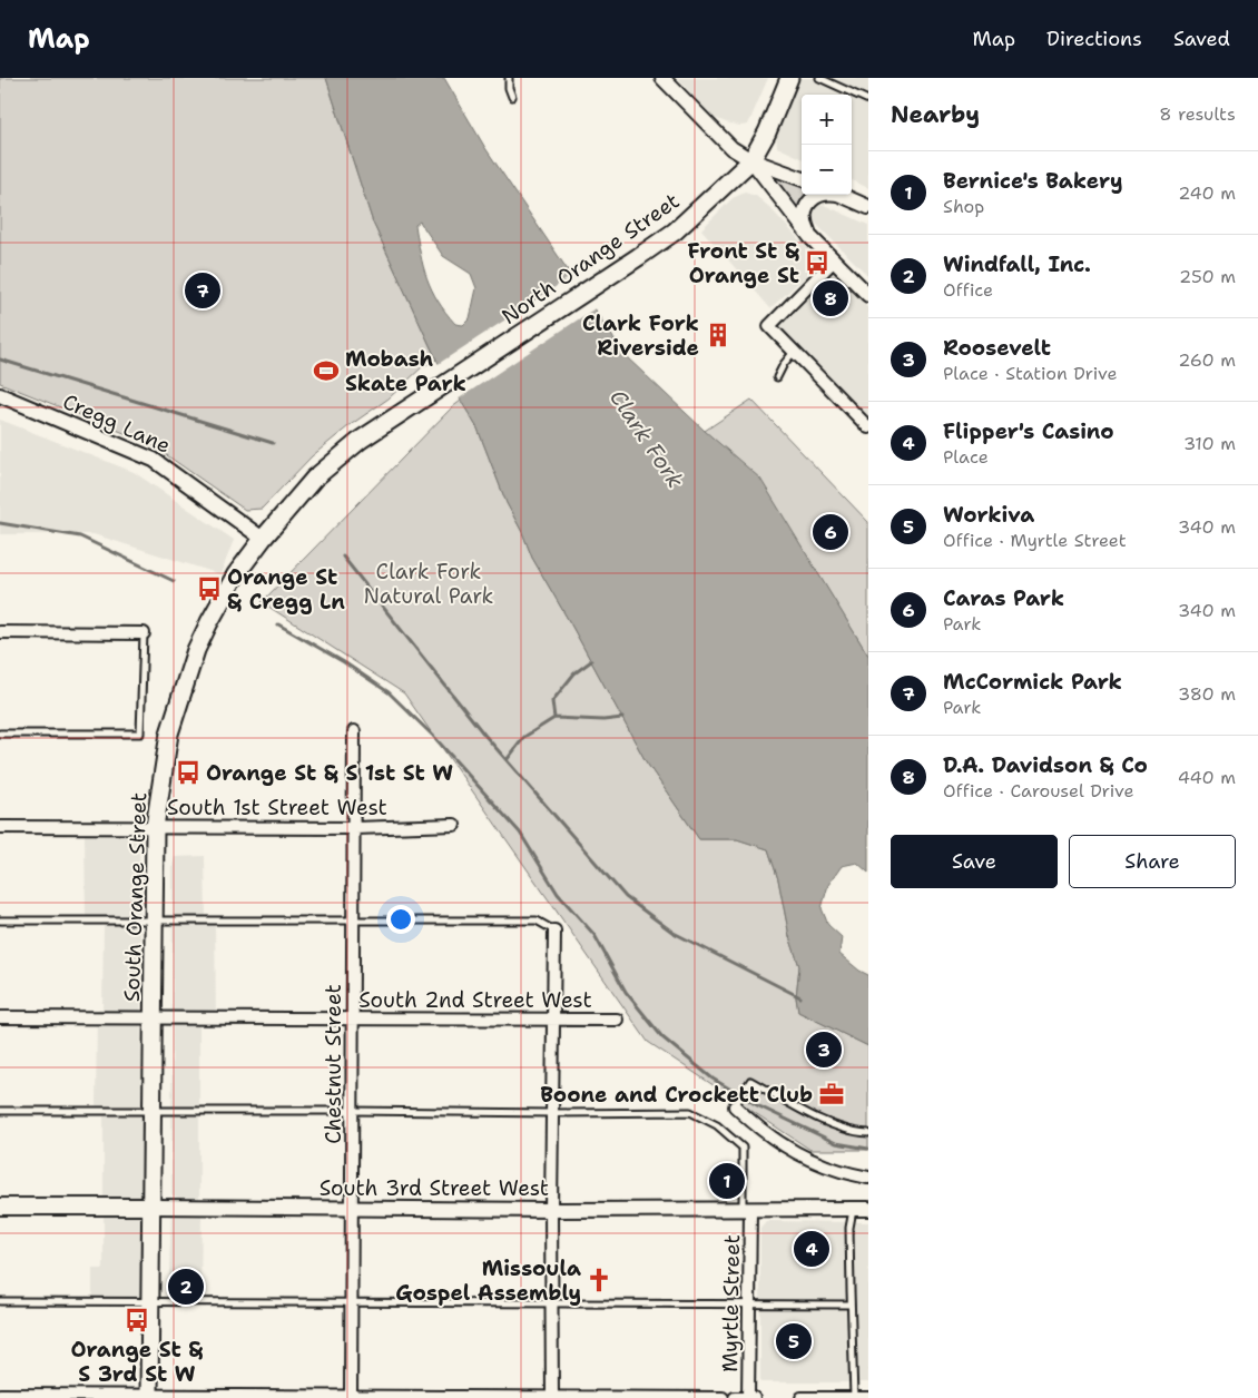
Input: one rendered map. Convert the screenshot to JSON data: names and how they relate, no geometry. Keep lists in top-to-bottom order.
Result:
{
  "streets": {
    "main road": ["North Orange Street", "South Orange Street", "South 3rd Street West"],
    "street": [
      "Cregg Lane",
      "South 1st Street West",
      "South 2nd Street West",
      "Chestnut Street",
      "Myrtle Street"
    ]
  },
  "crossings": [
    ["North Orange Street", "South Orange Street"],
    ["Cregg Lane", "South Orange Street"],
    ["South 1st Street West", "South Orange Street"],
    ["South 1st Street West", "Chestnut Street"],
    ["South Orange Street", "South 2nd Street West"],
    ["South Orange Street", "South 3rd Street West"],
    ["South 2nd Street West", "Chestnut Street"],
    ["Chestnut Street", "South 3rd Street West"],
    ["South 3rd Street West", "Myrtle Street"]
  ],
  "water": ["Clark Fork"],
  "parks": ["Clark Fork Natural Park"],
  "places": {
    "bus stop": [
      "Front St & Orange St",
      "Orange St & Cregg Ln",
      "Orange St & S 1st St W",
      "Orange St & S 3rd St W"
    ],
    "building": ["Clark Fork Riverside"],
    "sports": ["Mobash Skate Park"],
    "office": ["Boone and Crockett Club"],
    "church": ["Missoula Gospel Assembly"]
  },
  "page": {
    "header": "Map",
    "nav": ["Map", "Directions", "Saved"],
    "heading": ["Nearby", "8 results"],
    "map_buttons": ["+", "−"],
    "list": [
      {
        "mark": "1",
        "name": "Bernice's Bakery",
        "note": "Shop",
        "value": "240 m"
      },
      {
        "mark": "2",
        "name": "Windfall, Inc.",
        "note": "Office",
        "value": "250 m"
      },
      {
        "mark": "3",
        "name": "Roosevelt",
        "note": "Place · Station Drive",
        "value": "260 m"
      },
      {
        "mark": "4",
        "name": "Flipper's Casino",
        "note": "Place",
        "value": "310 m"
      },
      {
        "mark": "5",
        "name": "Workiva",
        "note": "Office · Myrtle Street",
        "value": "340 m"
      },
      {
        "mark": "6",
        "name": "Caras Park",
        "note": "Park",
        "value": "340 m"
      },
      {
        "mark": "7",
        "name": "McCormick Park",
        "note": "Park",
        "value": "380 m"
      },
      {
        "mark": "8",
        "name": "D.A. Davidson & Co",
        "note": "Office · Carousel Drive",
        "value": "440 m"
      }
    ],
    "pins": [
      "7",
      "8",
      "6",
      "3",
      "1",
      "4",
      "2",
      "5"
    ],
    "buttons": ["Save", "Share"]
  }
}
